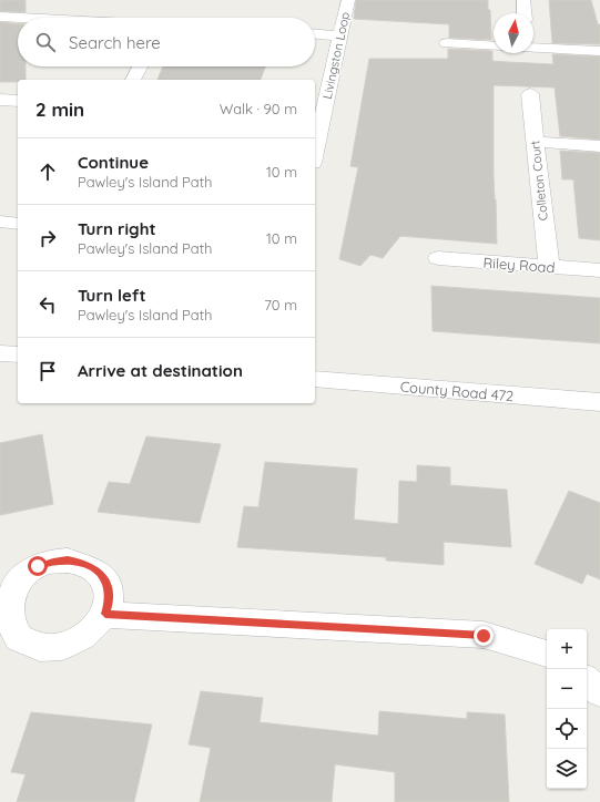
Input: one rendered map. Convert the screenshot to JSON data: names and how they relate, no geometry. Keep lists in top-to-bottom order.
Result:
{
  "streets": {
    "street": [
      "Livingston Loop",
      "Colleton Court",
      "Riley Road",
      "County Road 472"
    ]
  },
  "crossings": [
    ["Colleton Court", "Riley Road"]
  ],
  "north": "top",
  "page": {
    "search": "Search here",
    "heading": ["2 min", "Walk · 90 m"],
    "list": [
      ["Continue", "Pawley's Island Path", "10 m"],
      ["Turn right", "Pawley's Island Path", "10 m"],
      ["Turn left", "Pawley's Island Path", "70 m"],
      "Arrive at destination"
    ],
    "map_buttons": ["+", "−"]
  }
}
